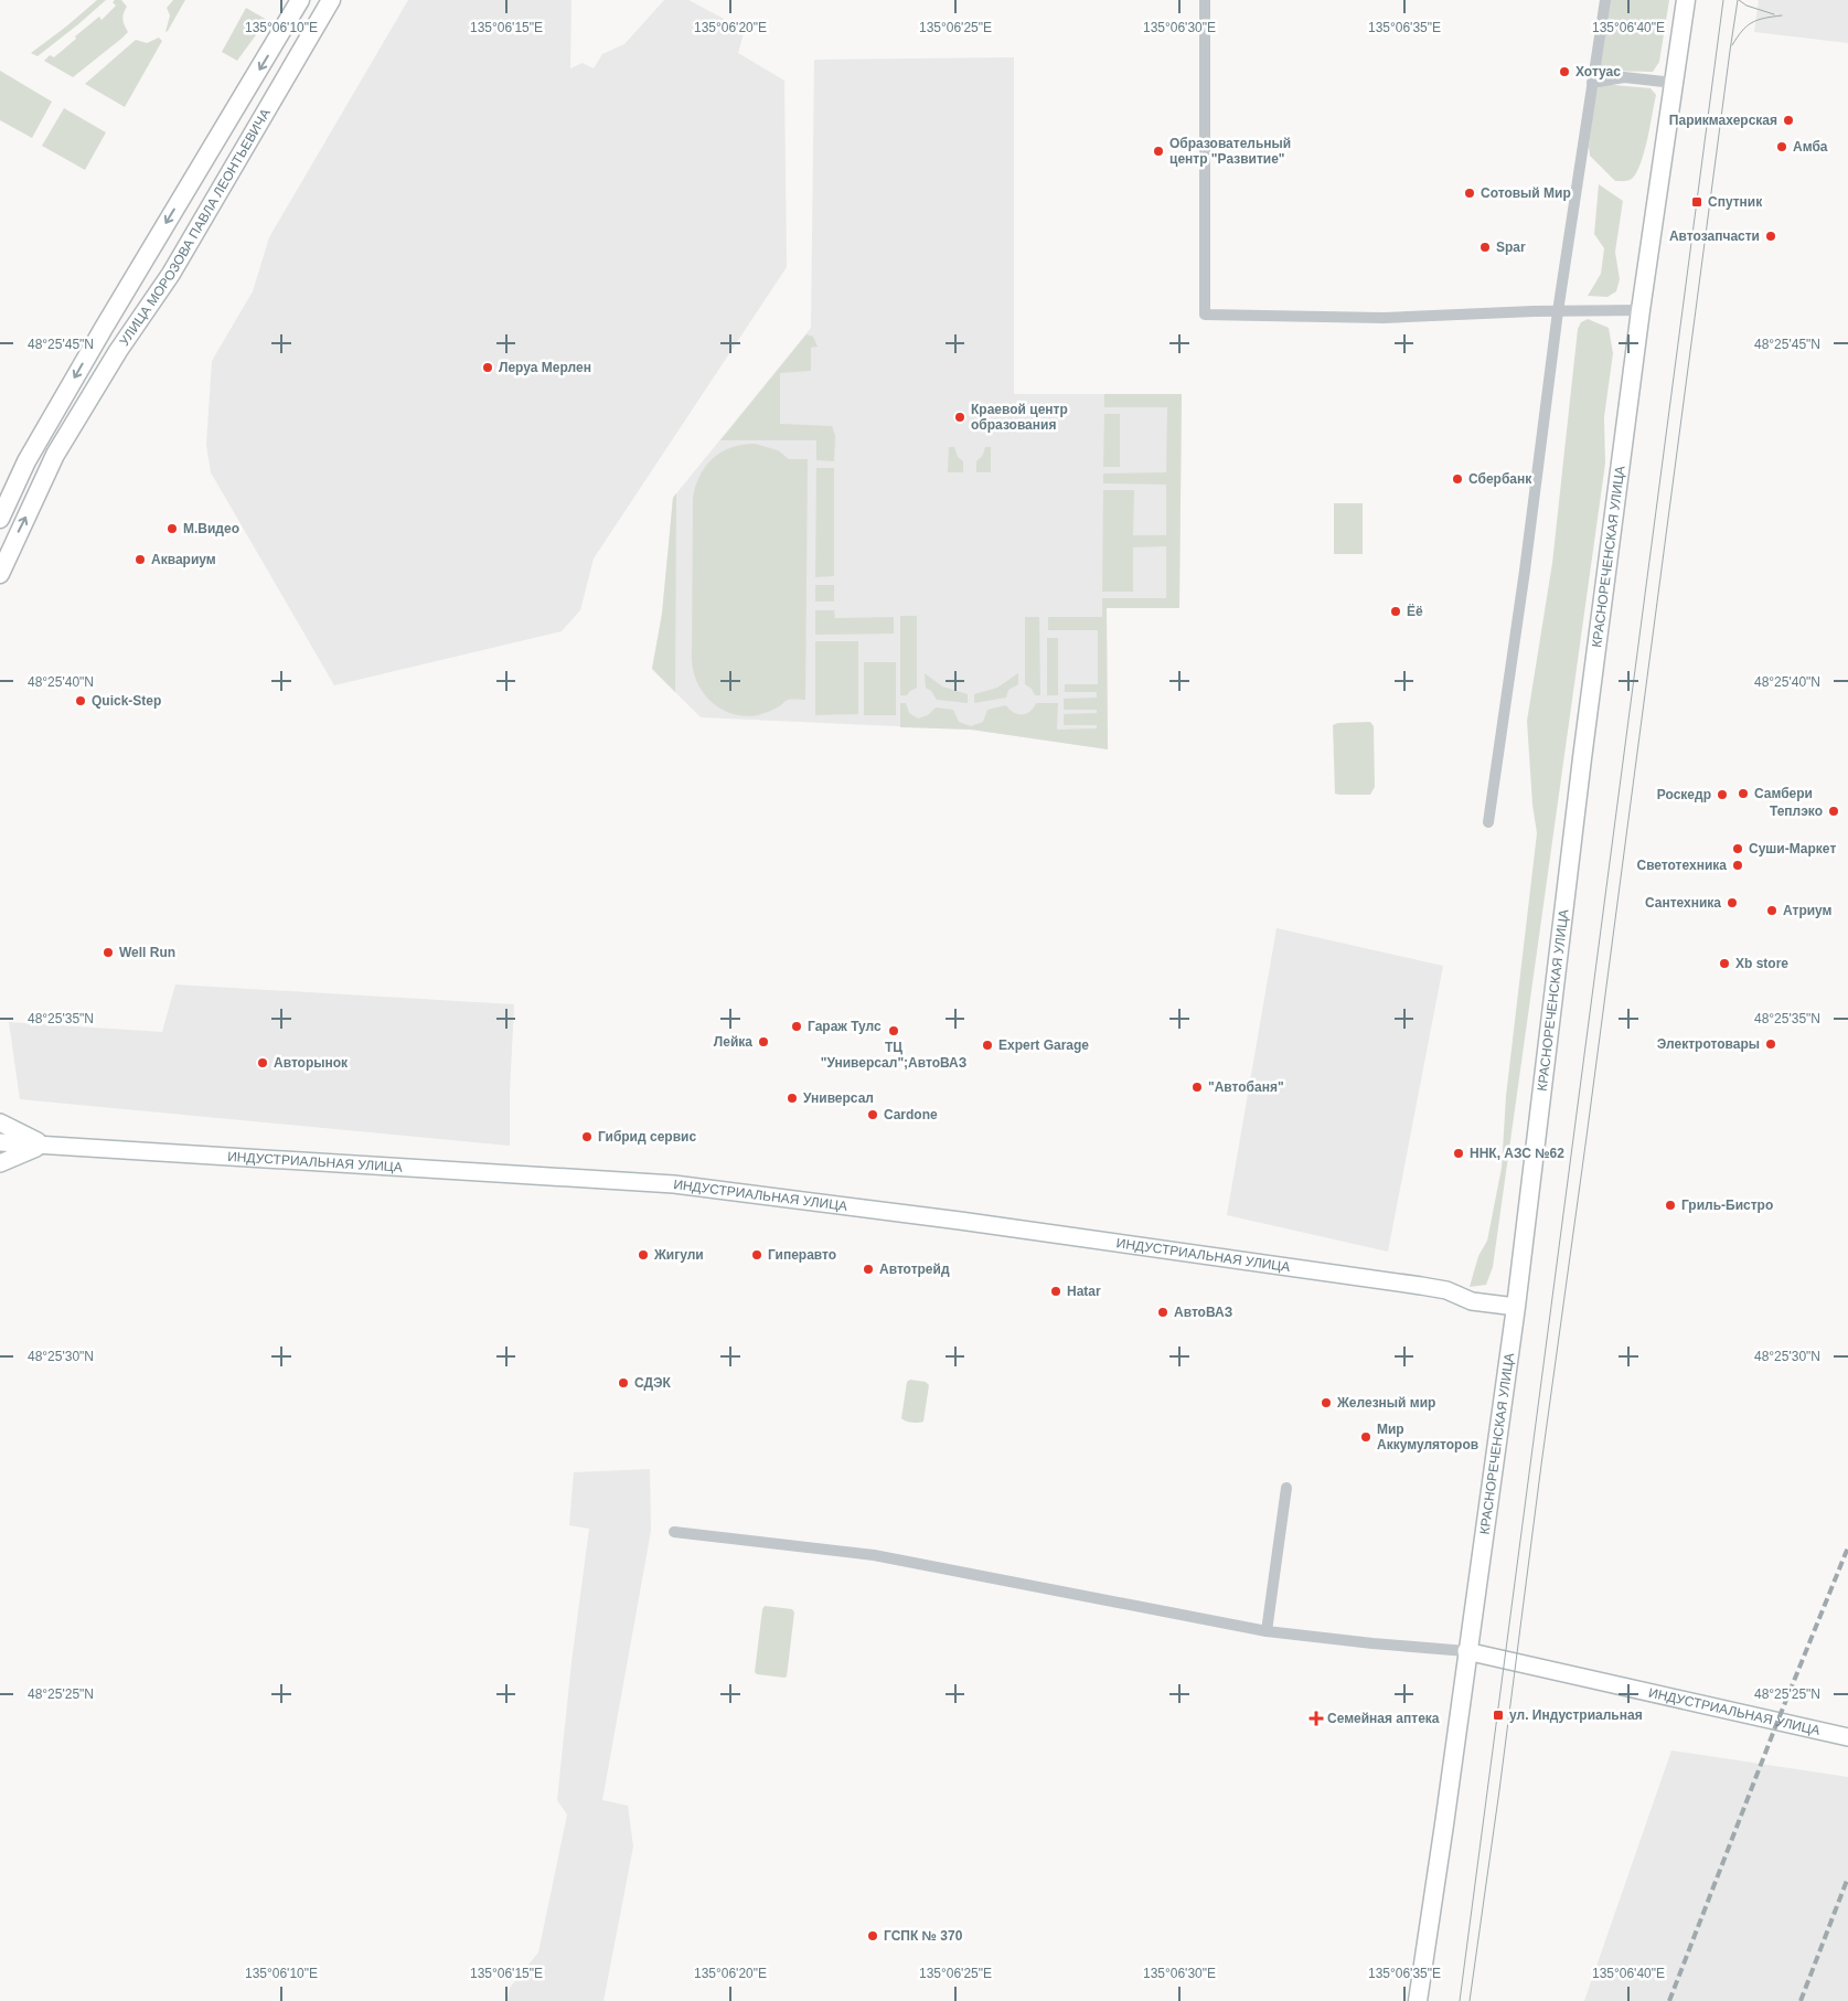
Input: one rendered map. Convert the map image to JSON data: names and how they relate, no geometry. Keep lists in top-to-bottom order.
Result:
{
  "streets": {
    "main road": ["УЛИЦА МОРОЗОВА ПАВЛА ЛЕОНТЬЕВИЧА", "КРАСНОРЕЧЕНСКАЯ УЛИЦА", "ИНДУСТРИАЛЬНАЯ УЛИЦА"]
  },
  "crossings": [
    ["КРАСНОРЕЧЕНСКАЯ УЛИЦА", "ИНДУСТРИАЛЬНАЯ УЛИЦА"]
  ],
  "places": {
    "other": [
      "Хотуас",
      "Парикмахерская",
      "Амба",
      "Образовательный центр \"Развитие\"",
      "Сотовый Мир",
      "Автозапчасти",
      "Spar",
      "Леруа Мерлен",
      "Краевой центр образования",
      "Сбербанк",
      "М.Видео",
      "Аквариум",
      "Ёё",
      "Quick-Step",
      "Самбери",
      "Роскедр",
      "Теплэко",
      "Суши-Маркет",
      "Светотехника",
      "Сантехника",
      "Атриум",
      "Well Run",
      "Xb store",
      "Гараж Тулс",
      "ТЦ \"Универсал\";АвтоВАЗ",
      "Лейка",
      "Электротовары",
      "Expert Garage",
      "Авторынок",
      "\"Автобаня\"",
      "Универсал",
      "Cardone",
      "Гибрид сервис",
      "ННК, АЗС №62",
      "Гриль-Бистро",
      "Жигули",
      "Гиперавто",
      "Автотрейд",
      "Hatar",
      "АвтоВАЗ",
      "СДЭК",
      "Железный мир",
      "Мир Аккумуляторов",
      "ГСПК № 370"
    ],
    "transit": ["Спутник", "ул. Индустриальная"],
    "health": ["Семейная аптека"]
  },
  "coordinates": [
    "135°06'10\"E",
    "135°06'15\"E",
    "135°06'20\"E",
    "135°06'25\"E",
    "135°06'30\"E",
    "135°06'35\"E",
    "135°06'40\"E",
    "48°25'45\"N",
    "48°25'40\"N",
    "48°25'35\"N",
    "48°25'30\"N",
    "48°25'25\"N"
  ]
}
